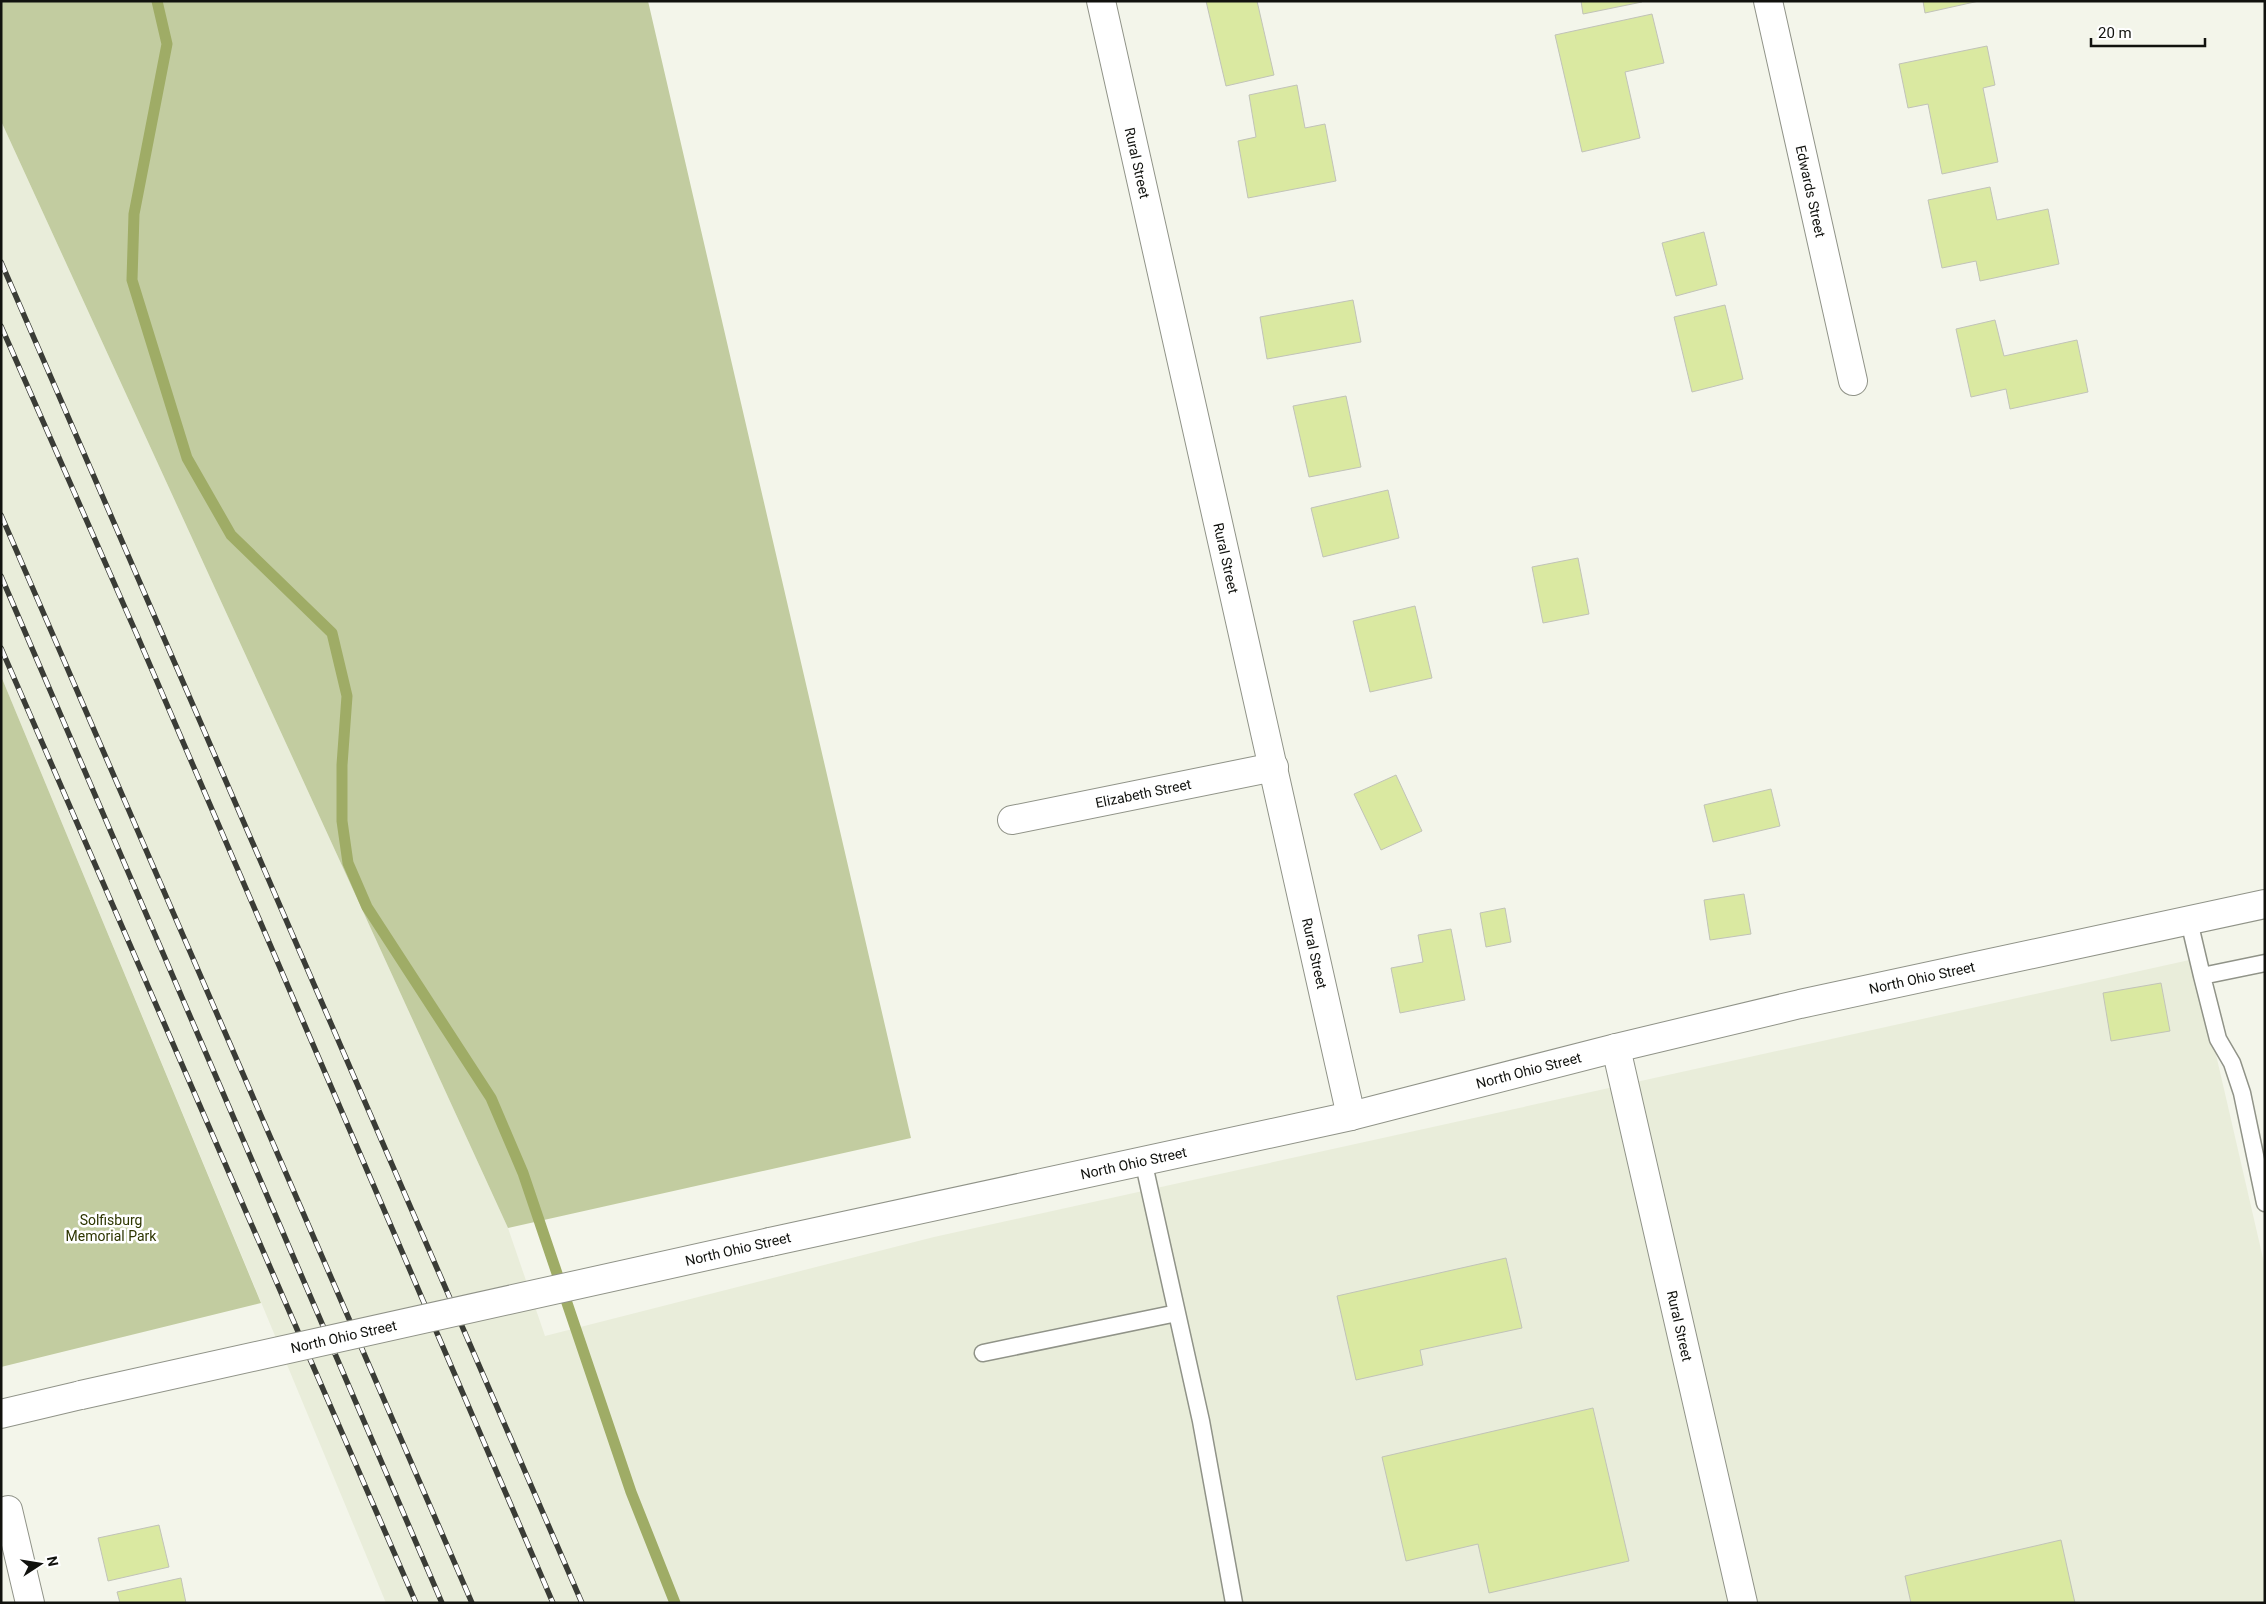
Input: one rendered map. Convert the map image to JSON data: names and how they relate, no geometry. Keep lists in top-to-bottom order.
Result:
{
  "streets": {
    "street": [
      "Rural Street",
      "Edwards Street",
      "Elizabeth Street",
      "North Ohio Street"
    ]
  },
  "crossings": [
    ["Rural Street", "Elizabeth Street"],
    ["Rural Street", "North Ohio Street"]
  ],
  "parks": ["Solfisburg Memorial Park"],
  "scale_bar": "20 m",
  "north": "right"
}
